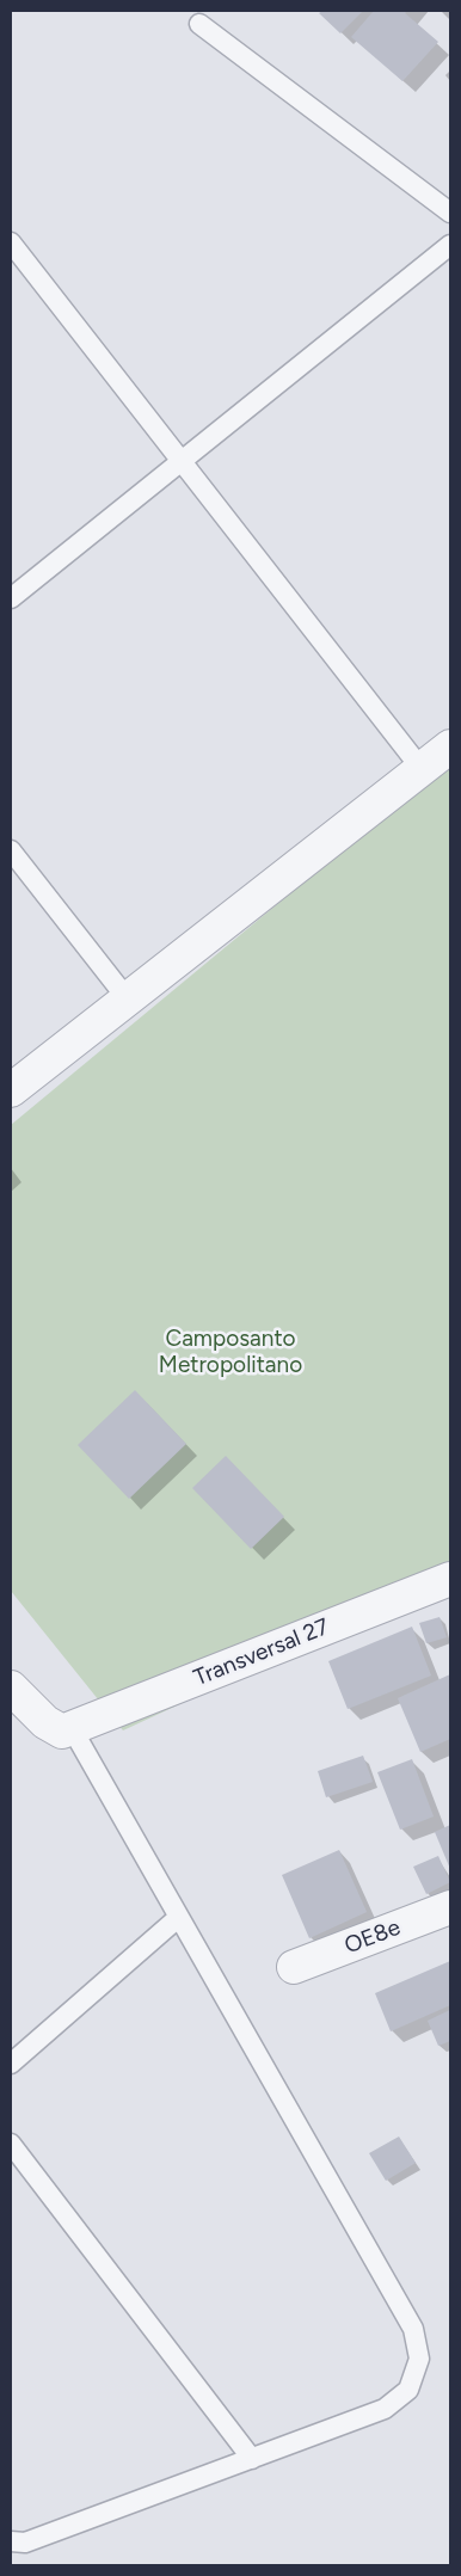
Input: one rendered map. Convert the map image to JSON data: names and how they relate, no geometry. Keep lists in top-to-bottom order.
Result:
{
  "streets": {
    "street": ["Transversal 27", "OE8e"]
  },
  "parks": ["Camposanto Metropolitano"]
}
